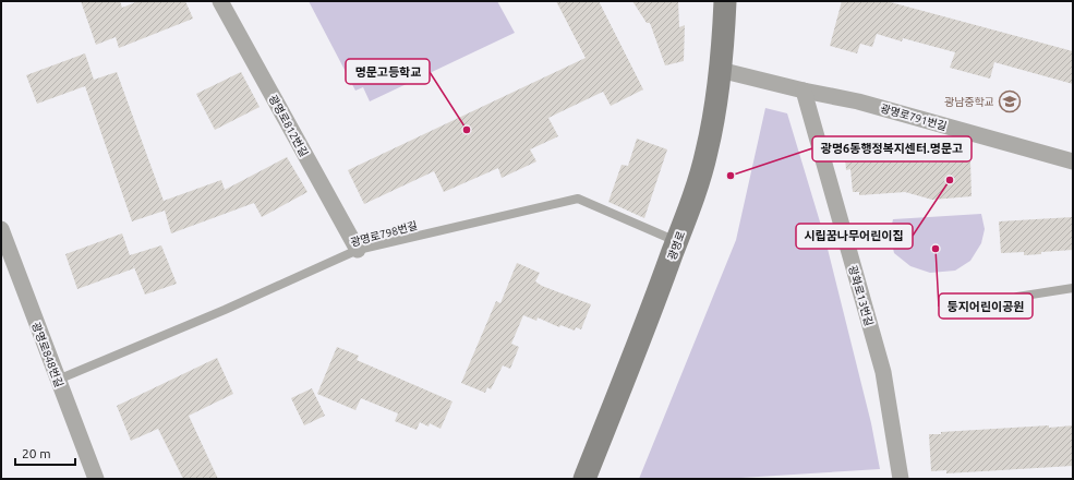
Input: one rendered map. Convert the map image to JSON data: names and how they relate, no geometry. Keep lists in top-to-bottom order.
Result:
{
  "streets": {
    "main road": ["광명로"],
    "street": [
      "광명로791번길",
      "광명로812번길",
      "광화로13번길",
      "광명로848번길"
    ],
    "lane": ["광명로798번길"]
  },
  "crossings": [
    ["광명로791번길", "광명로"],
    ["광명로791번길", "광화로13번길"],
    ["광명로812번길", "광명로798번길"],
    ["광명로798번길", "광명로"],
    ["광명로798번길", "광명로848번길"]
  ],
  "places": {
    "school or university": ["광남중학교"],
    "other": [
      "명문고등학교",
      "광명6동행정복지센터.명문고",
      "시립꿈나무어린이집",
      "둥지어린이공원"
    ]
  },
  "scale_bar": "20 m"
}
